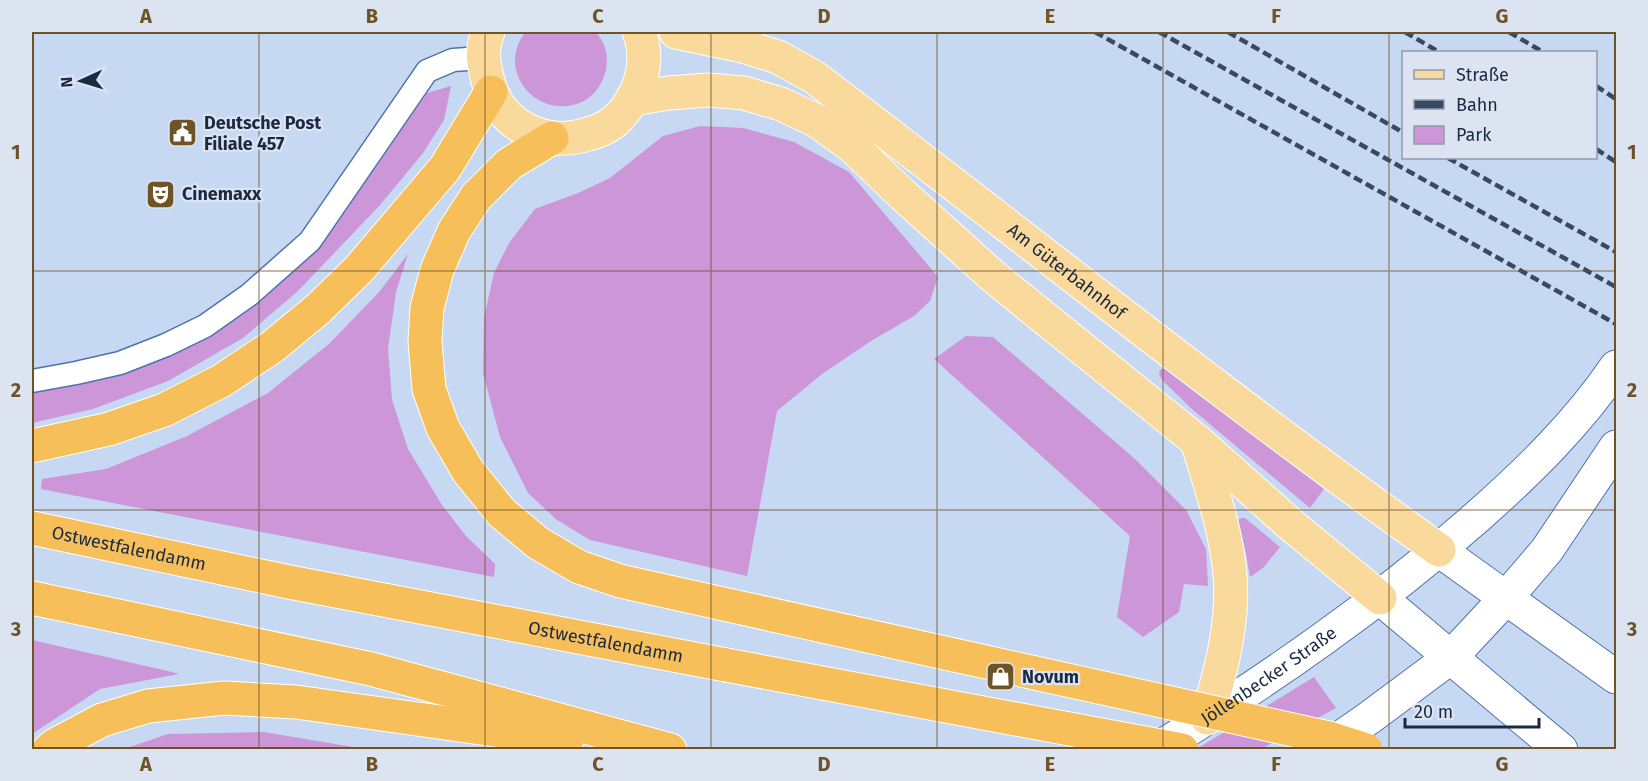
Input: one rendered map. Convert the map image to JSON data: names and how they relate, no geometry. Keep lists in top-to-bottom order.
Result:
{
  "streets": {
    "highway": ["Ostwestfalendamm"],
    "main road": ["Am Güterbahnhof", "Jöllenbecker Straße"]
  },
  "crossings": [
    ["Am Güterbahnhof", "Jöllenbecker Straße"]
  ],
  "places": {
    "public building": ["Deutsche Post Filiale 457"],
    "theatre": ["Cinemaxx"],
    "shop": ["Novum"]
  },
  "legend": ["Straße", "Bahn", "Park"],
  "scale_bar": "20 m",
  "north": "left",
  "grid": {
    "columns": [
      "A",
      "B",
      "C",
      "D",
      "E",
      "F",
      "G"
    ],
    "rows": ["1", "2", "3"]
  }
}
